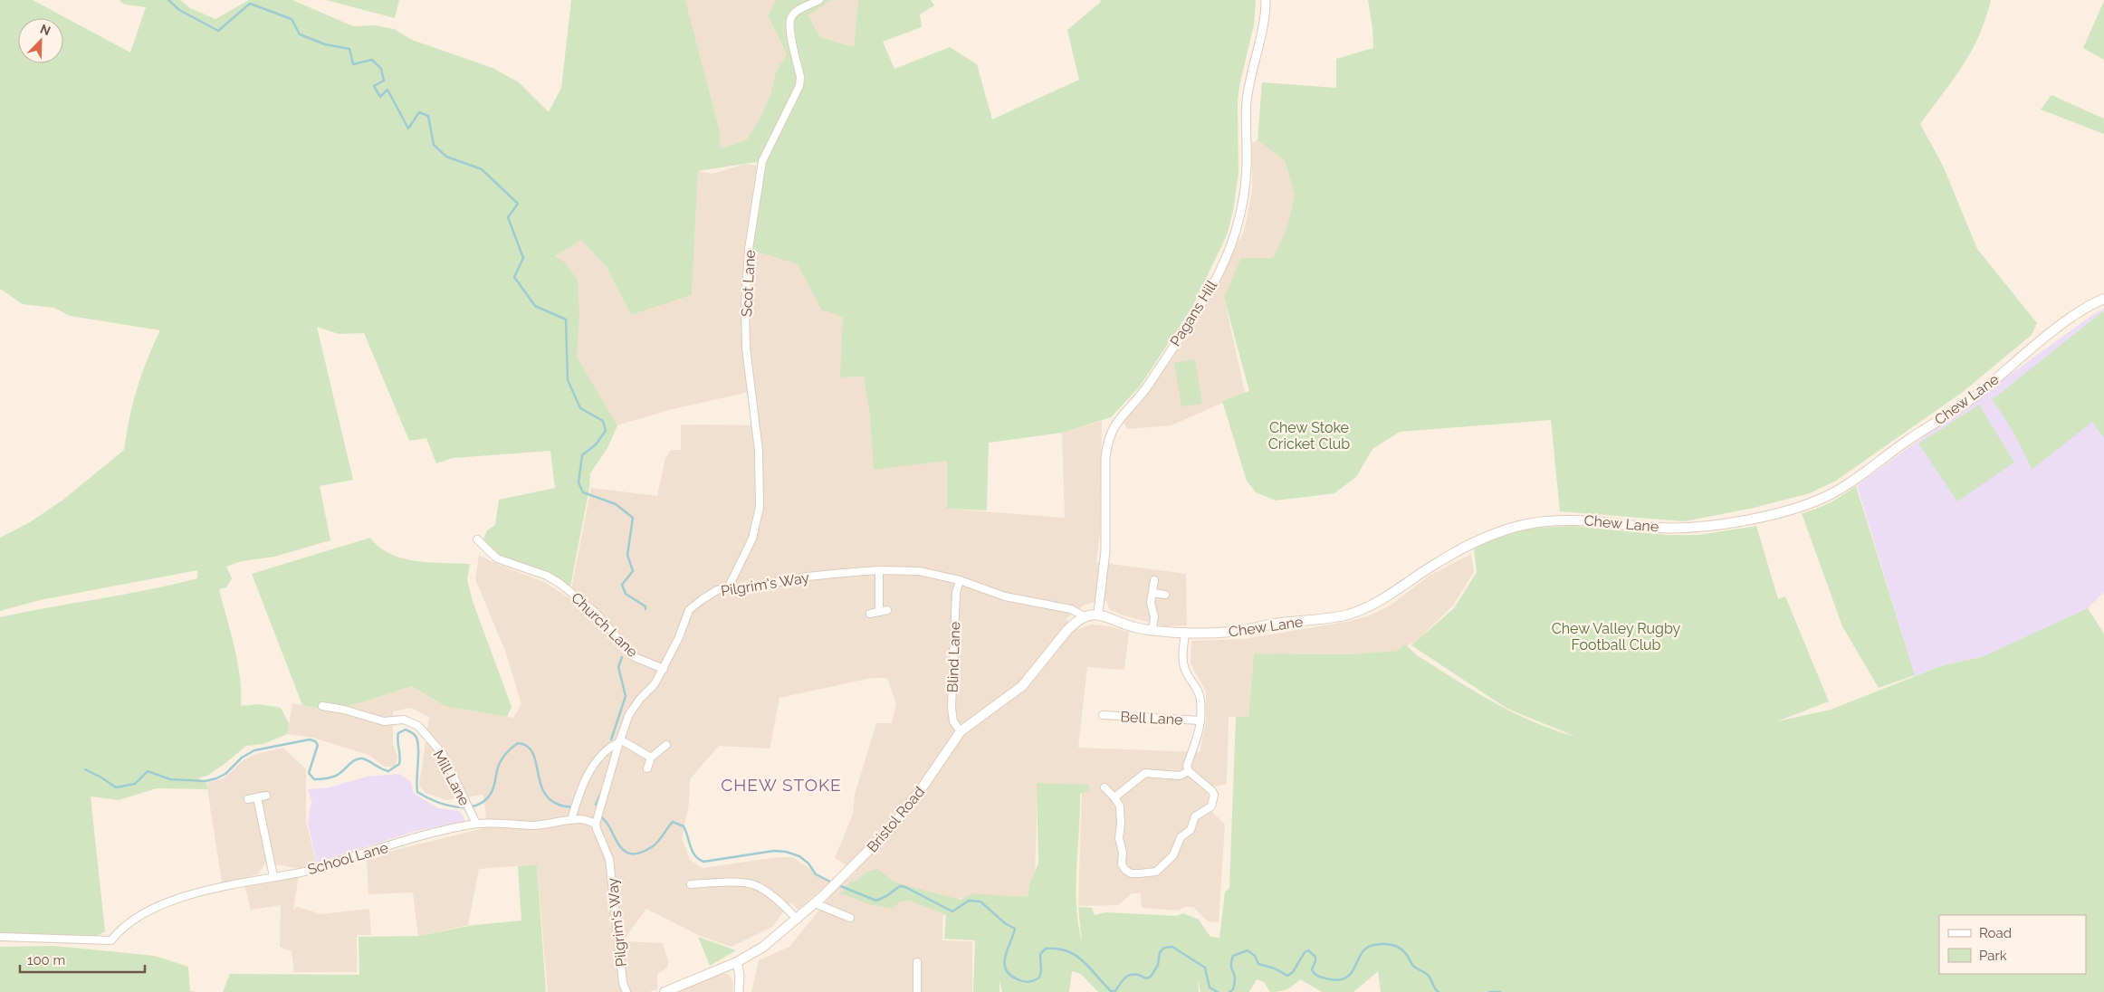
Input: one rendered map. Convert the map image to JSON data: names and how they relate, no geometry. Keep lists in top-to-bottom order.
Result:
{
  "streets": {
    "main road": ["Chew Lane", "Bristol Road"],
    "street": [
      "Scot Lane",
      "Pagans Hill",
      "Pilgrim's Way",
      "Church Lane",
      "Blind Lane",
      "Bell Lane",
      "Mill Lane",
      "School Lane"
    ]
  },
  "crossings": [
    ["Scot Lane", "Pilgrim's Way"],
    ["Pagans Hill", "Chew Lane"],
    ["Pagans Hill", "Bristol Road"],
    ["Chew Lane", "Bristol Road"],
    ["Pilgrim's Way", "Church Lane"],
    ["Pilgrim's Way", "Blind Lane"],
    ["Pilgrim's Way", "Bristol Road"],
    ["Pilgrim's Way", "School Lane"],
    ["Blind Lane", "Bristol Road"],
    ["Mill Lane", "School Lane"]
  ],
  "districts": ["CHEW STOKE"],
  "parks": ["Chew Stoke Cricket Club", "Chew Valley Rugby Football Club"],
  "legend": ["Road", "Park"],
  "scale_bar": "100 m",
  "north": "top right"
}
